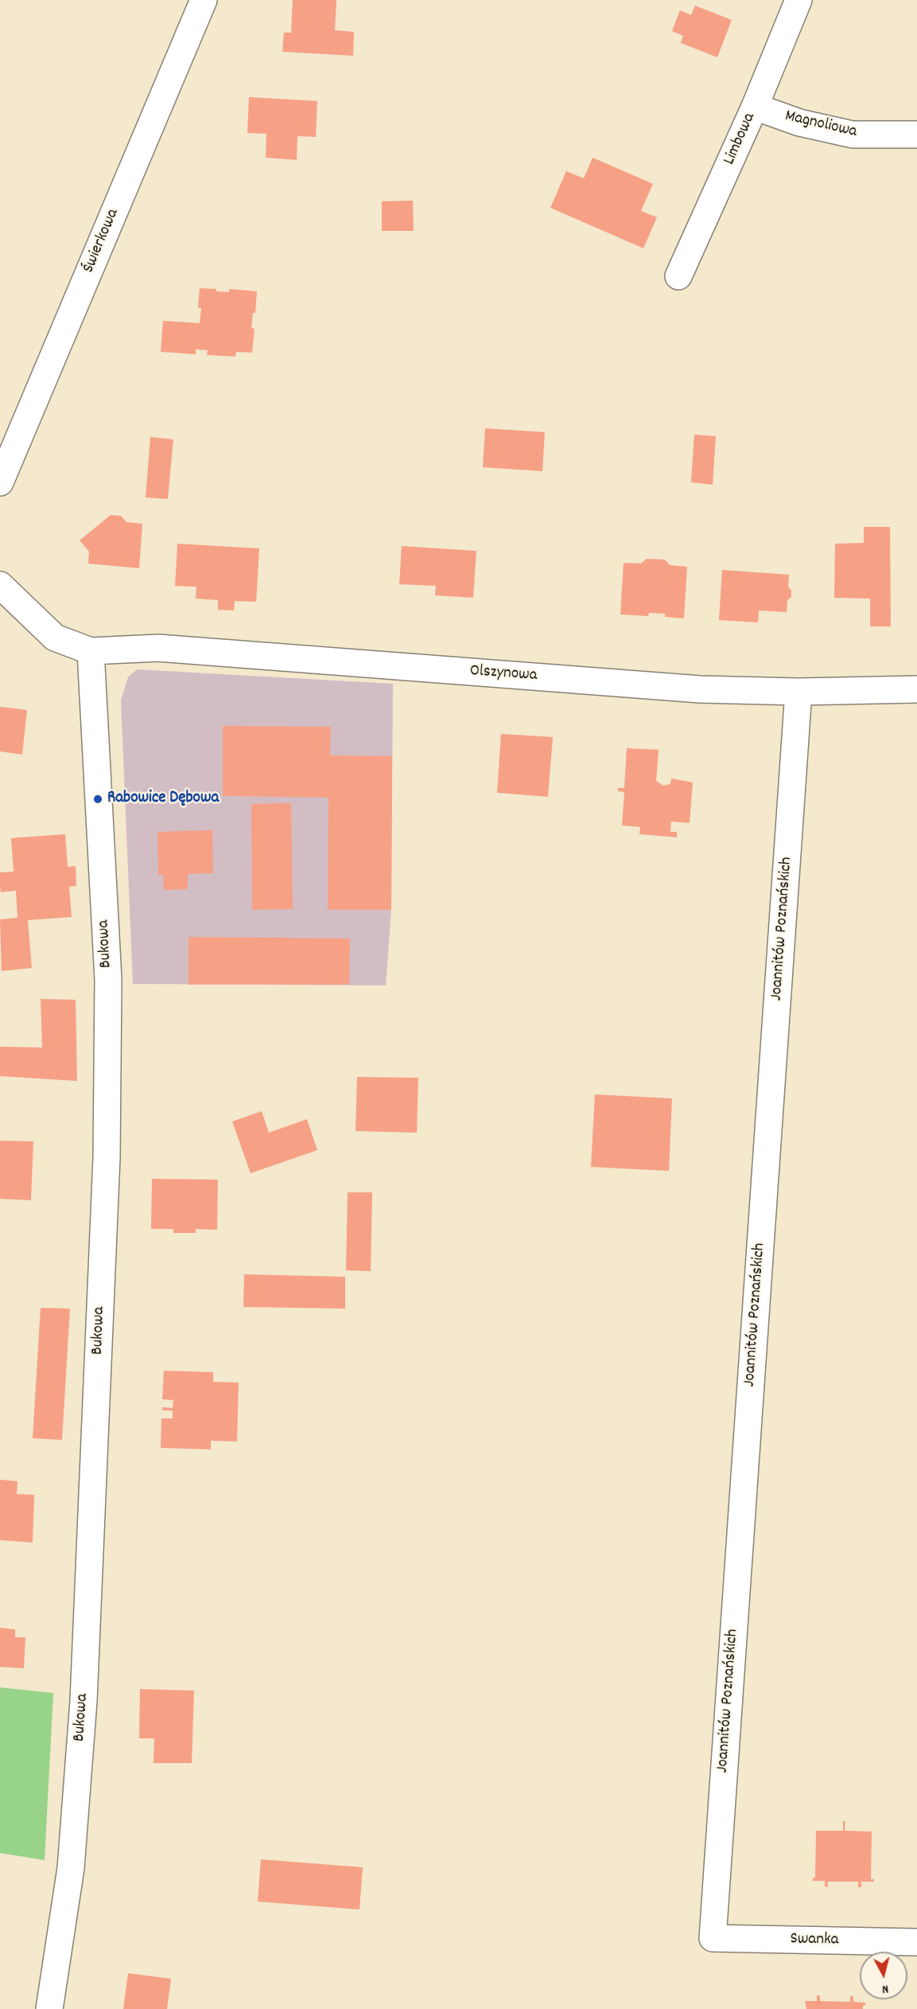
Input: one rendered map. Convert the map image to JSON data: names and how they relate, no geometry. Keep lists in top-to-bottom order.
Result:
{
  "streets": {
    "street": [
      "Magnoliowa",
      "Limbowa",
      "Świerkowa",
      "Olszynowa",
      "Joannitów Poznańskich",
      "Bukowa",
      "Swanka"
    ]
  },
  "crossings": [
    ["Magnoliowa", "Limbowa"],
    ["Olszynowa", "Joannitów Poznańskich"],
    ["Olszynowa", "Bukowa"],
    ["Joannitów Poznańskich", "Swanka"]
  ],
  "places": ["Rabowice Dębowa"],
  "north": "bottom"
}
